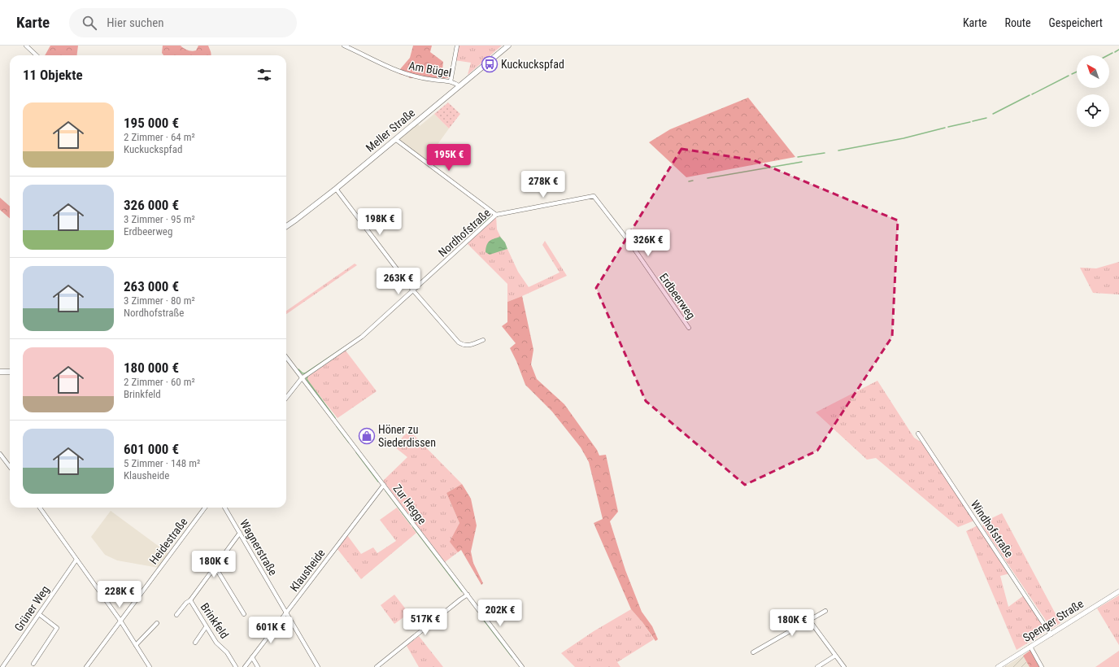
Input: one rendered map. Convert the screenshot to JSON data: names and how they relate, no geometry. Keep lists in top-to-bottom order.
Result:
{
  "streets": {
    "main road": ["Meller Straße"],
    "street": [
      "Am Bügel",
      "Nordhofstraße",
      "Erdbeerweg",
      "Zur Hegge",
      "Windhofstraße",
      "Heidestraße",
      "Wagnerstraße",
      "Klausheide",
      "Grüner Weg",
      "Brinkfeld",
      "Spenger Straße"
    ]
  },
  "crossings": [
    ["Am Bügel", "Meller Straße"],
    ["Nordhofstraße", "Erdbeerweg"],
    ["Nordhofstraße", "Zur Hegge"],
    ["Zur Hegge", "Klausheide"],
    ["Windhofstraße", "Spenger Straße"],
    ["Wagnerstraße", "Klausheide"],
    ["Wagnerstraße", "Brinkfeld"]
  ],
  "places": {
    "bus stop": ["Kuckuckspfad"],
    "shop": ["Höner zu Siederdissen"]
  },
  "north": "top left",
  "page": {
    "header": "Karte",
    "search": "Hier suchen",
    "nav": ["Karte", "Route", "Gespeichert"],
    "heading": "11 Objekte",
    "list": [
      {
        "name": "195 000 €",
        "note": "2 Zimmer · 64 m² · Kuckuckspfad"
      },
      {
        "name": "326 000 €",
        "note": "3 Zimmer · 95 m² · Erdbeerweg"
      },
      {
        "name": "263 000 €",
        "note": "3 Zimmer · 80 m² · Nordhofstraße"
      },
      {
        "name": "180 000 €",
        "note": "2 Zimmer · 60 m² · Brinkfeld"
      },
      {
        "name": "601 000 €",
        "note": "5 Zimmer · 148 m² · Klausheide"
      }
    ],
    "price": [
      "195K €",
      "278K €",
      "198K €",
      "326K €",
      "263K €",
      "180K €",
      "228K €",
      "202K €",
      "517K €",
      "180K €",
      "601K €"
    ]
  }
}
